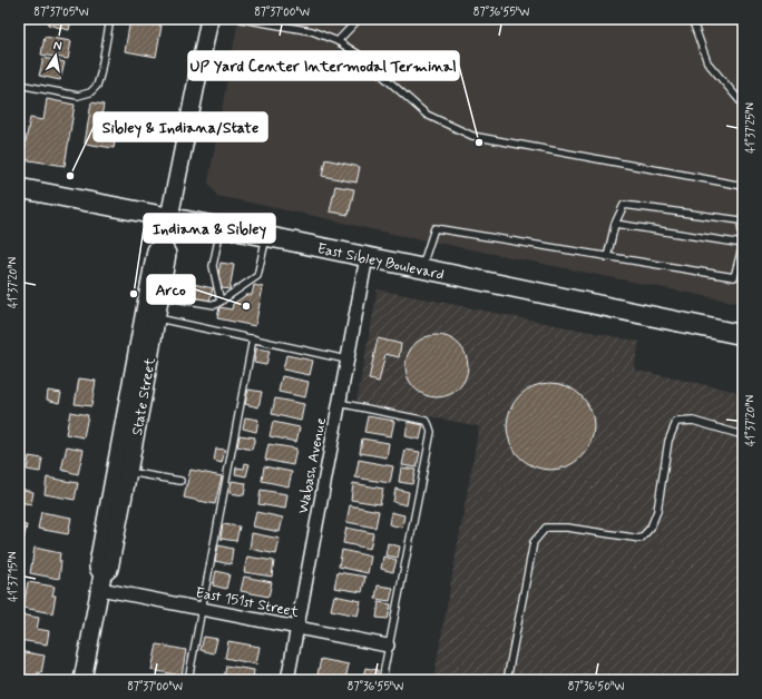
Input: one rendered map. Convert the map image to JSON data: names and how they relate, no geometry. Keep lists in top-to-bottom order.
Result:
{
  "streets": {
    "main road": ["East Sibley Boulevard", "State Street"],
    "street": ["Wabash Avenue", "East 151st Street"]
  },
  "crossings": [
    ["East Sibley Boulevard", "State Street"],
    ["East Sibley Boulevard", "Wabash Avenue"],
    ["State Street", "East 151st Street"],
    ["Wabash Avenue", "East 151st Street"]
  ],
  "places": [
    "UP Yard Center Intermodal Terminal",
    "Sibley & Indiana/State",
    "Indiana & Sibley",
    "Arco"
  ],
  "north": "top",
  "coordinates": [
    "87°37'05\"W",
    "87°37'00\"W",
    "87°36'55\"W",
    "41°37'25\"N",
    "41°37'20\"N",
    "41°37'15\"N",
    "87°36'50\"W"
  ]
}
